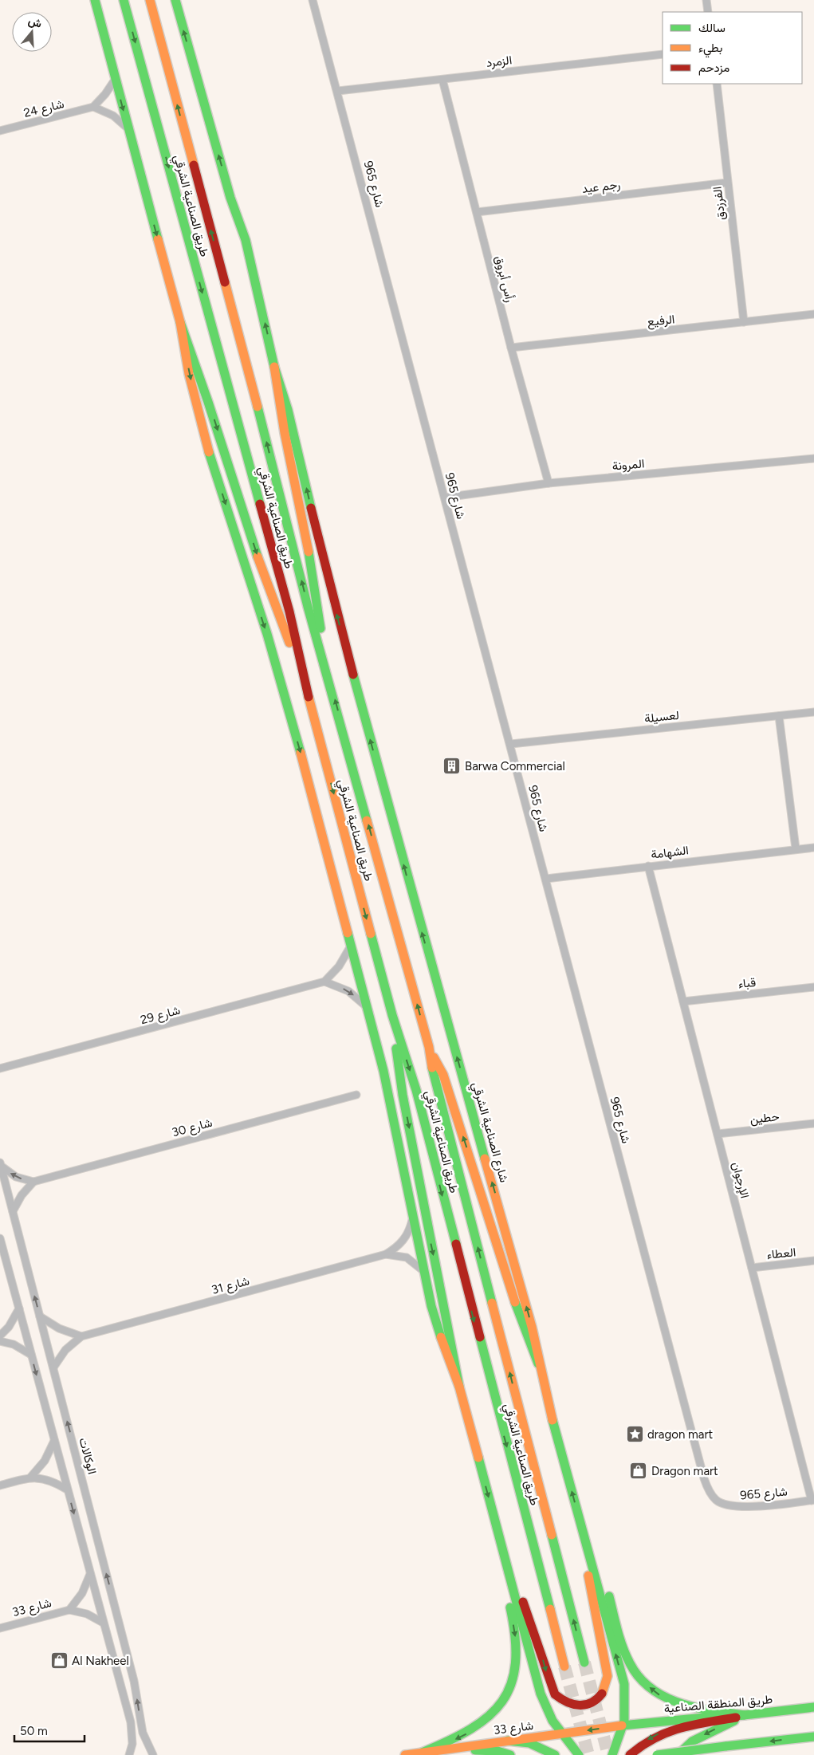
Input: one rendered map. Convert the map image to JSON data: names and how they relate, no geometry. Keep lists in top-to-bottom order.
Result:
{
  "streets": {
    "main road": [
      "طريق الصناعية الشرقي",
      "شارع الصناعية الشرقي",
      "شارع 33",
      "طريق المنطقة الصناعية"
    ],
    "street": [
      "الزمرد",
      "شارع 24",
      "شارع 965",
      "رجم عيد",
      "الفرزدق",
      "رأس أبروق",
      "الرفيع",
      "المرونة",
      "لعسيلة",
      "الشهامة",
      "قباء",
      "شارع 29",
      "حطين",
      "شارع 30",
      "الإرجوان",
      "العطاء",
      "شارع 31",
      "الوكالات"
    ]
  },
  "crossings": [
    ["الزمرد", "شارع 965"],
    ["الزمرد", "رأس أبروق"],
    ["شارع 965", "المرونة"],
    ["شارع 965", "لعسيلة"],
    ["شارع 965", "الشهامة"],
    ["شارع 965", "الإرجوان"],
    ["رجم عيد", "الفرزدق"],
    ["رجم عيد", "رأس أبروق"],
    ["الفرزدق", "الرفيع"],
    ["رأس أبروق", "الرفيع"],
    ["رأس أبروق", "المرونة"],
    ["الشهامة", "الإرجوان"],
    ["قباء", "الإرجوان"],
    ["حطين", "الإرجوان"],
    ["الإرجوان", "العطاء"],
    ["شارع 31", "الوكالات"],
    ["شارع 33", "طريق المنطقة الصناعية"]
  ],
  "places": {
    "building": ["Barwa Commercial"],
    "place": ["dragon mart"],
    "shop": ["Dragon mart", "Al Nakheel"]
  },
  "legend": ["سالك", "بطيء", "مزدحم"],
  "scale_bar": "50 m",
  "north": "top"
}
